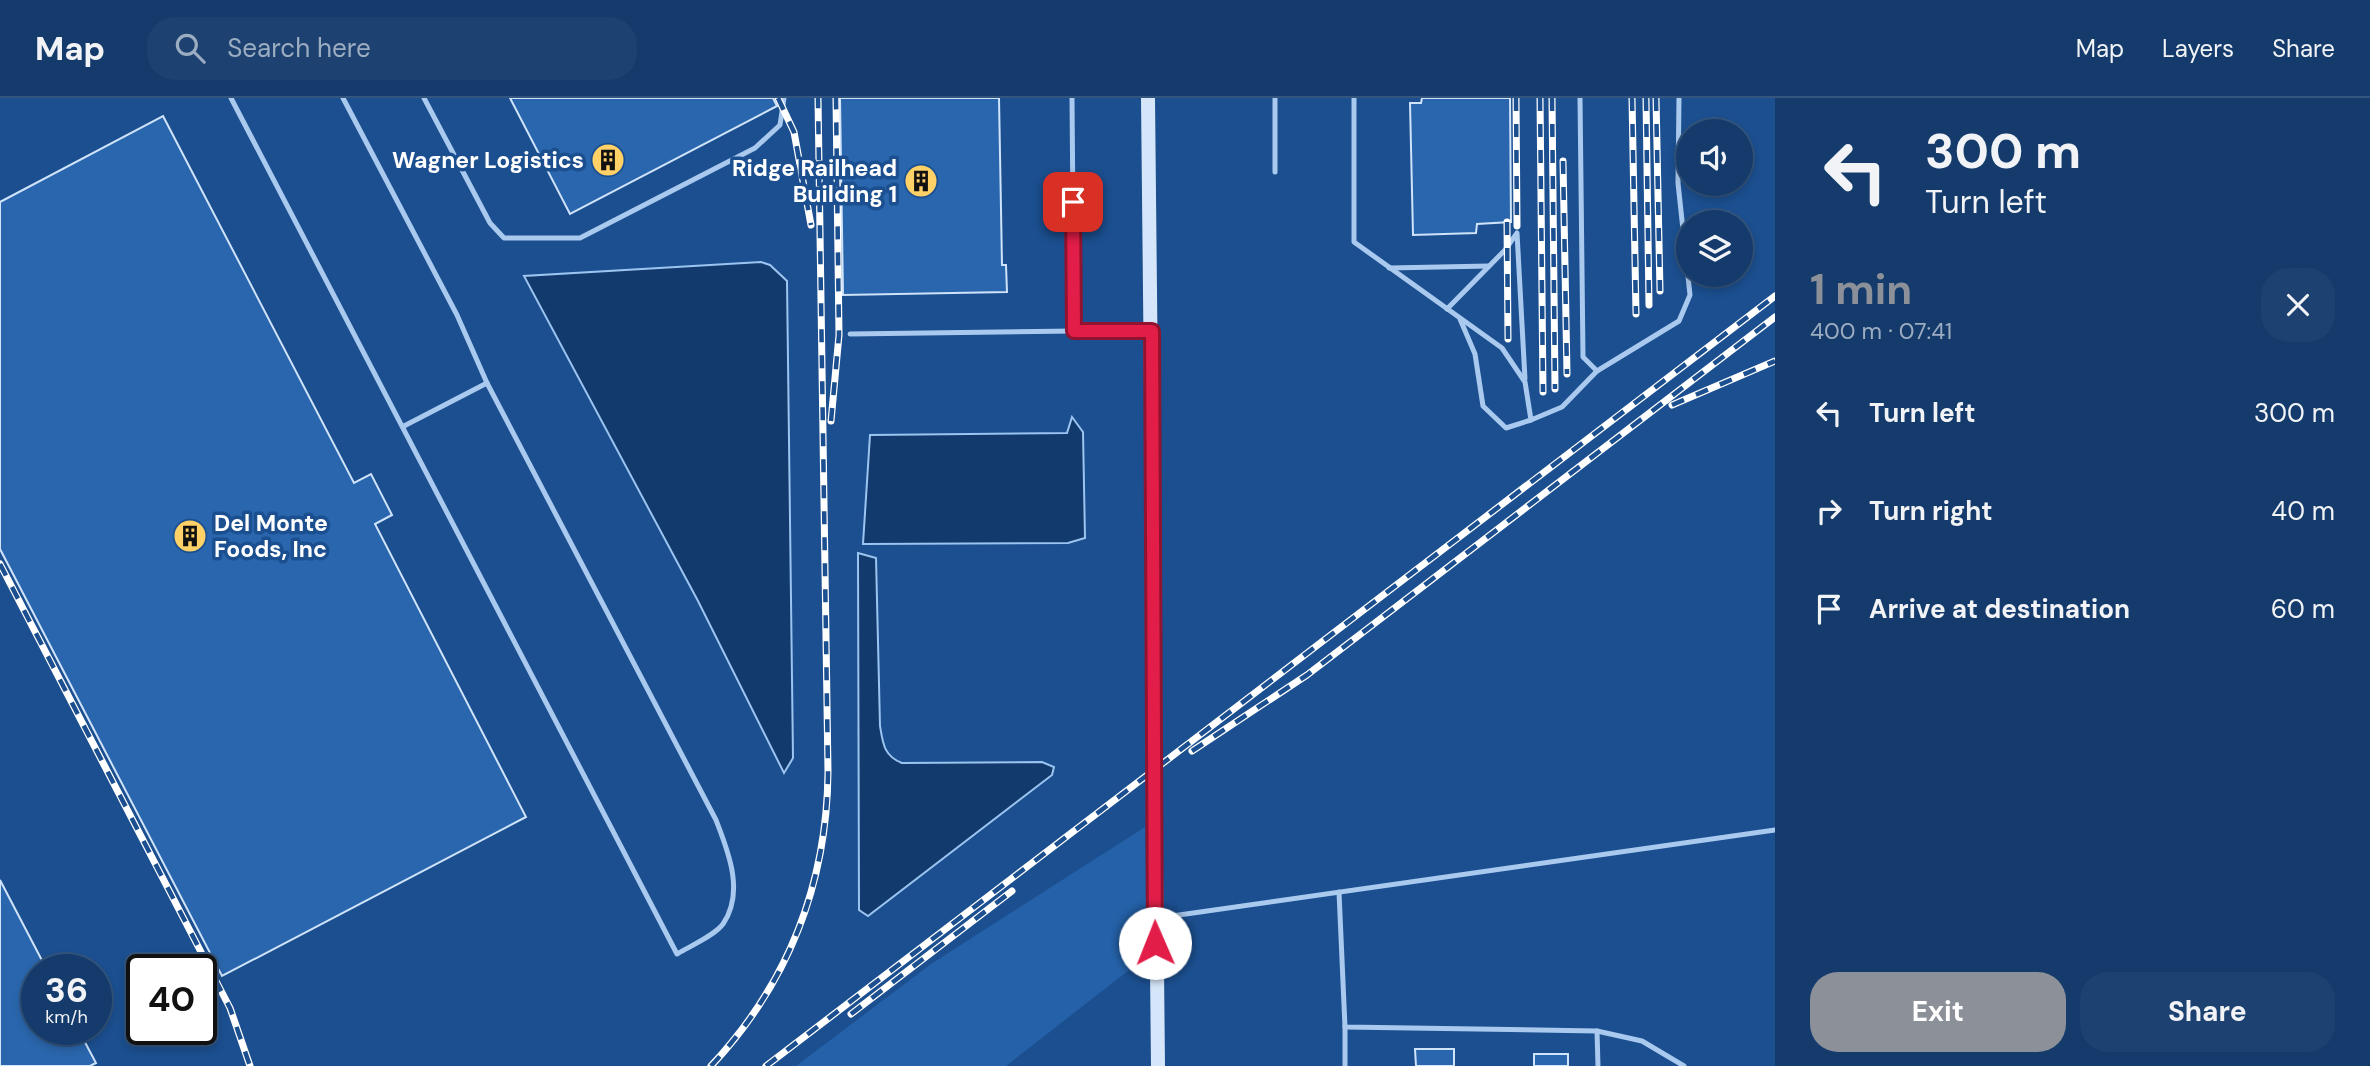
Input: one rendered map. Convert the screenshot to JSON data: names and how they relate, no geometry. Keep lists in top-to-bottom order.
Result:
{
  "places": {
    "building": ["Wagner Logistics", "Ridge Railhead Building 1", "Del Monte Foods, Inc"]
  },
  "page": {
    "header": "Map",
    "search": "Search here",
    "nav": ["Map", "Layers", "Share"],
    "turn": ["300 m", "Turn left"],
    "heading": ["1 min", "400 m · 07:41"],
    "list": [
      {
        "name": "Turn left",
        "value": "300 m"
      },
      {
        "name": "Turn right",
        "value": "40 m"
      },
      {
        "name": "Arrive at destination",
        "value": "60 m"
      }
    ],
    "speed": "36 km/h",
    "limit": "40",
    "buttons": ["Exit", "Share"]
  }
}
